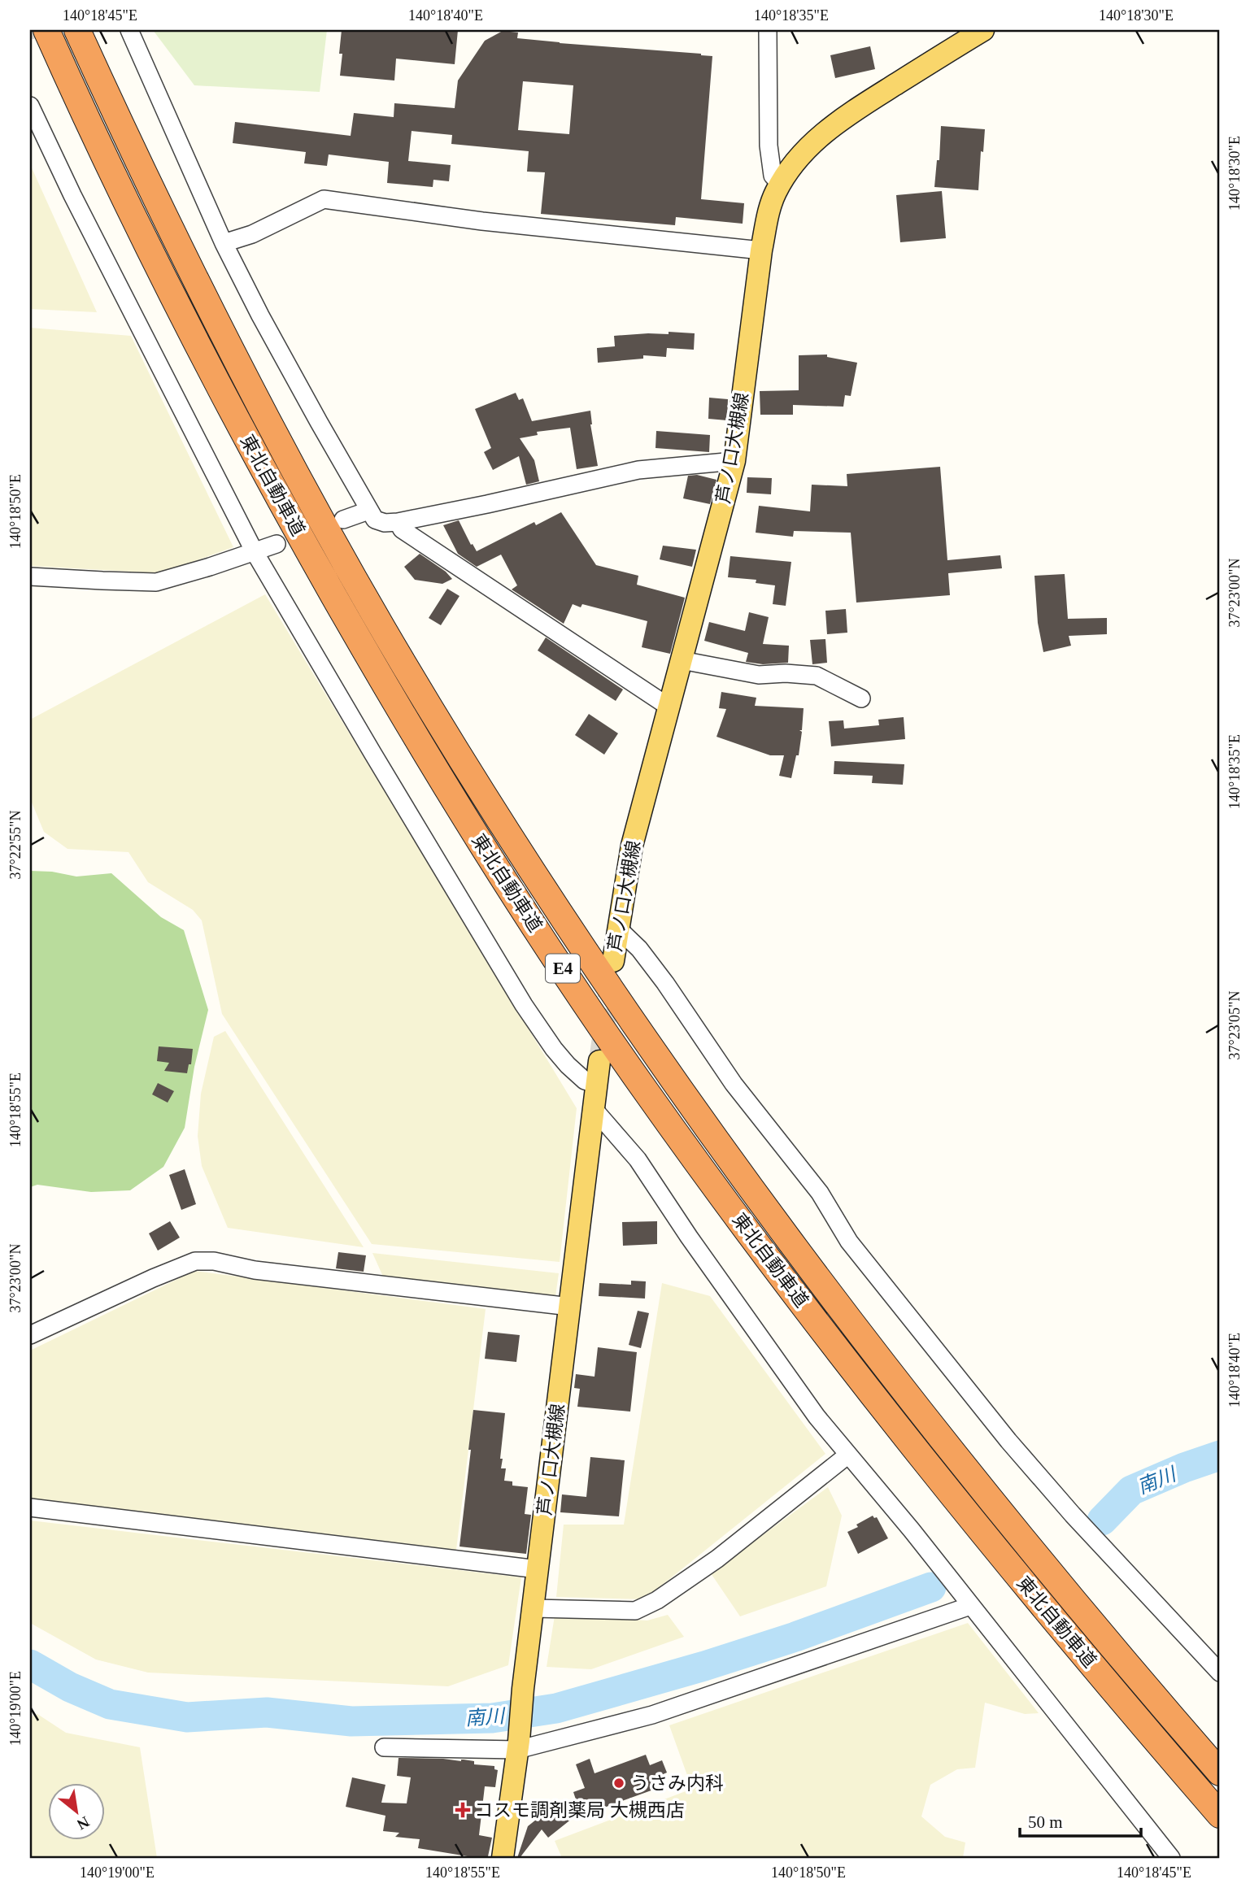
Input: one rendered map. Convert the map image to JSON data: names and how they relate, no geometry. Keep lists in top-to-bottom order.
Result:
{
  "streets": {
    "highway": ["東北自動車道", "E4"],
    "main road": ["芦ノ口大槻線"]
  },
  "water": ["南川"],
  "places": {
    "other": ["うさみ内科"],
    "health": ["コスモ調剤薬局 大槻西店"]
  },
  "scale_bar": "50 m",
  "north": "bottom right",
  "coordinates": [
    "140°18'45\"E",
    "140°18'40\"E",
    "140°18'35\"E",
    "140°18'30\"E",
    "140°18'50\"E",
    "37°23'00\"N",
    "37°22'55\"N",
    "37°23'05\"N",
    "140°18'55\"E",
    "140°19'00\"E"
  ]
}
